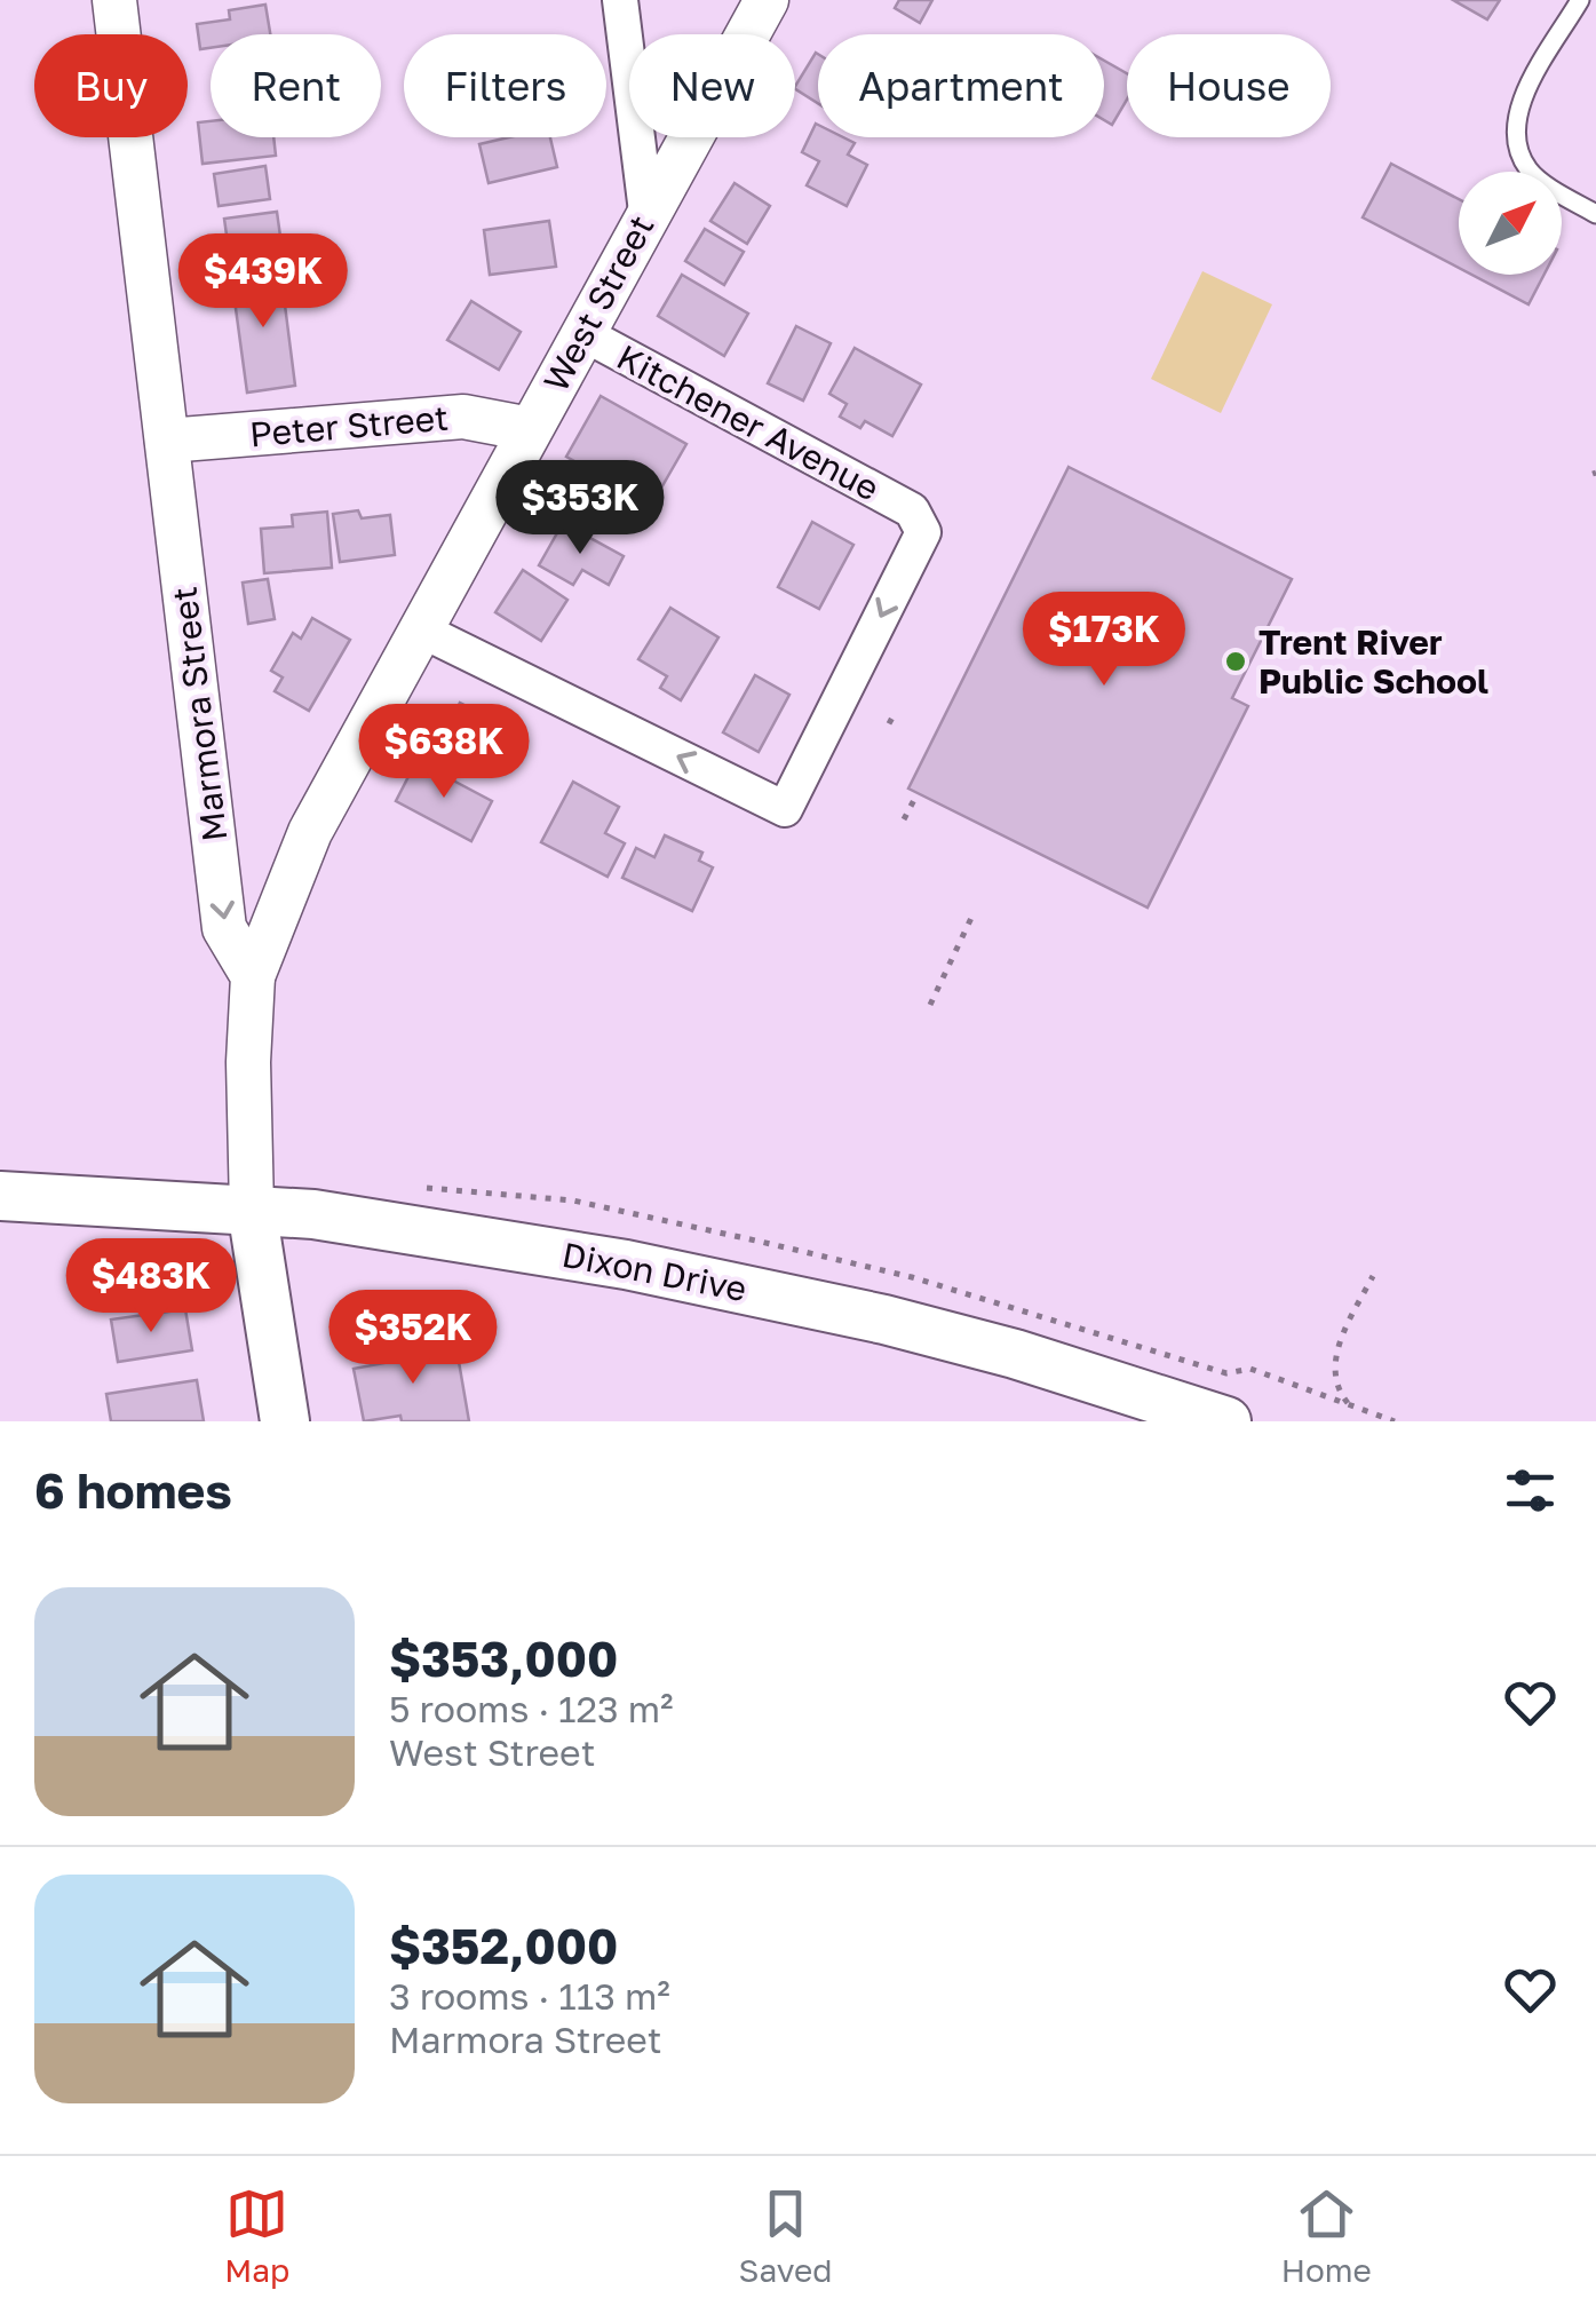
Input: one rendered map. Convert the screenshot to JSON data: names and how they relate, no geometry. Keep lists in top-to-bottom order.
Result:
{
  "streets": {
    "main road": ["Dixon Drive"],
    "street": [
      "West Street",
      "Kitchener Avenue",
      "Peter Street",
      "Marmora Street"
    ]
  },
  "crossings": [
    ["West Street", "Kitchener Avenue"],
    ["West Street", "Peter Street"],
    ["West Street", "Marmora Street"],
    ["Peter Street", "Marmora Street"]
  ],
  "one_way": ["Marmora Street"],
  "places": ["Trent River Public School"],
  "north": "top right",
  "page": {
    "chip": [
      "Buy",
      "Rent",
      "Filters",
      "New",
      "Apartment",
      "House"
    ],
    "price": [
      "$439K",
      "$353K",
      "$173K",
      "$638K",
      "$483K",
      "$352K"
    ],
    "heading": "6 homes",
    "list": [
      {
        "name": "$353,000",
        "note": "5 rooms · 123 m² · West Street"
      },
      {
        "name": "$352,000",
        "note": "3 rooms · 113 m² · Marmora Street"
      }
    ],
    "tabs": ["Map", "Saved", "Home"]
  }
}
